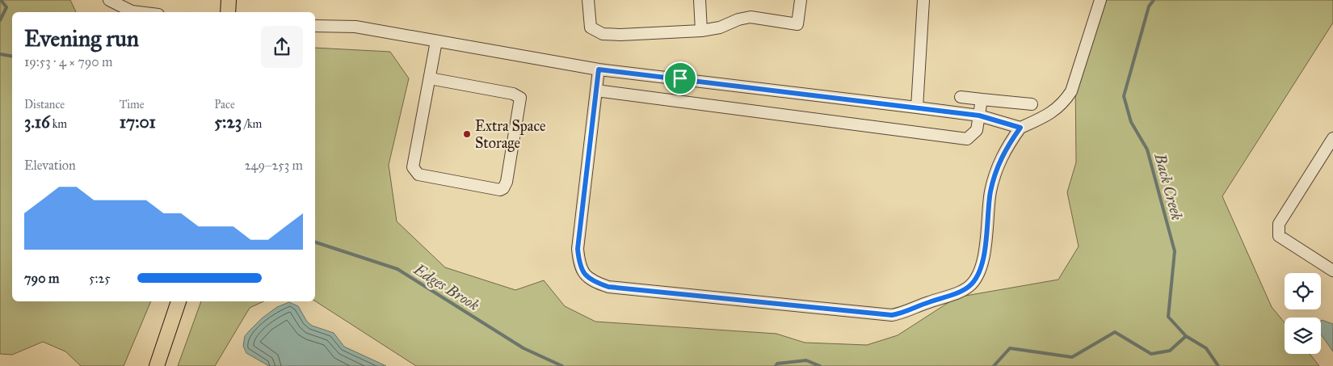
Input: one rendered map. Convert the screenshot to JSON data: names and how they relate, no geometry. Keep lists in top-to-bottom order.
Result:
{
  "water": ["Back Creek", "Edges Brook"],
  "places": ["Extra Space Storage"],
  "page": {
    "heading": ["Evening run", "19:53 · 4 × 790 m"],
    "stats": [
      ["Distance", "3.16 km"],
      ["Time", "17:01"],
      ["Pace", "5:23 /km"]
    ],
    "chart": ["Elevation", "249–253 m"],
    "list": [
      {
        "name": "790 m",
        "note": "5:25"
      }
    ]
  }
}
